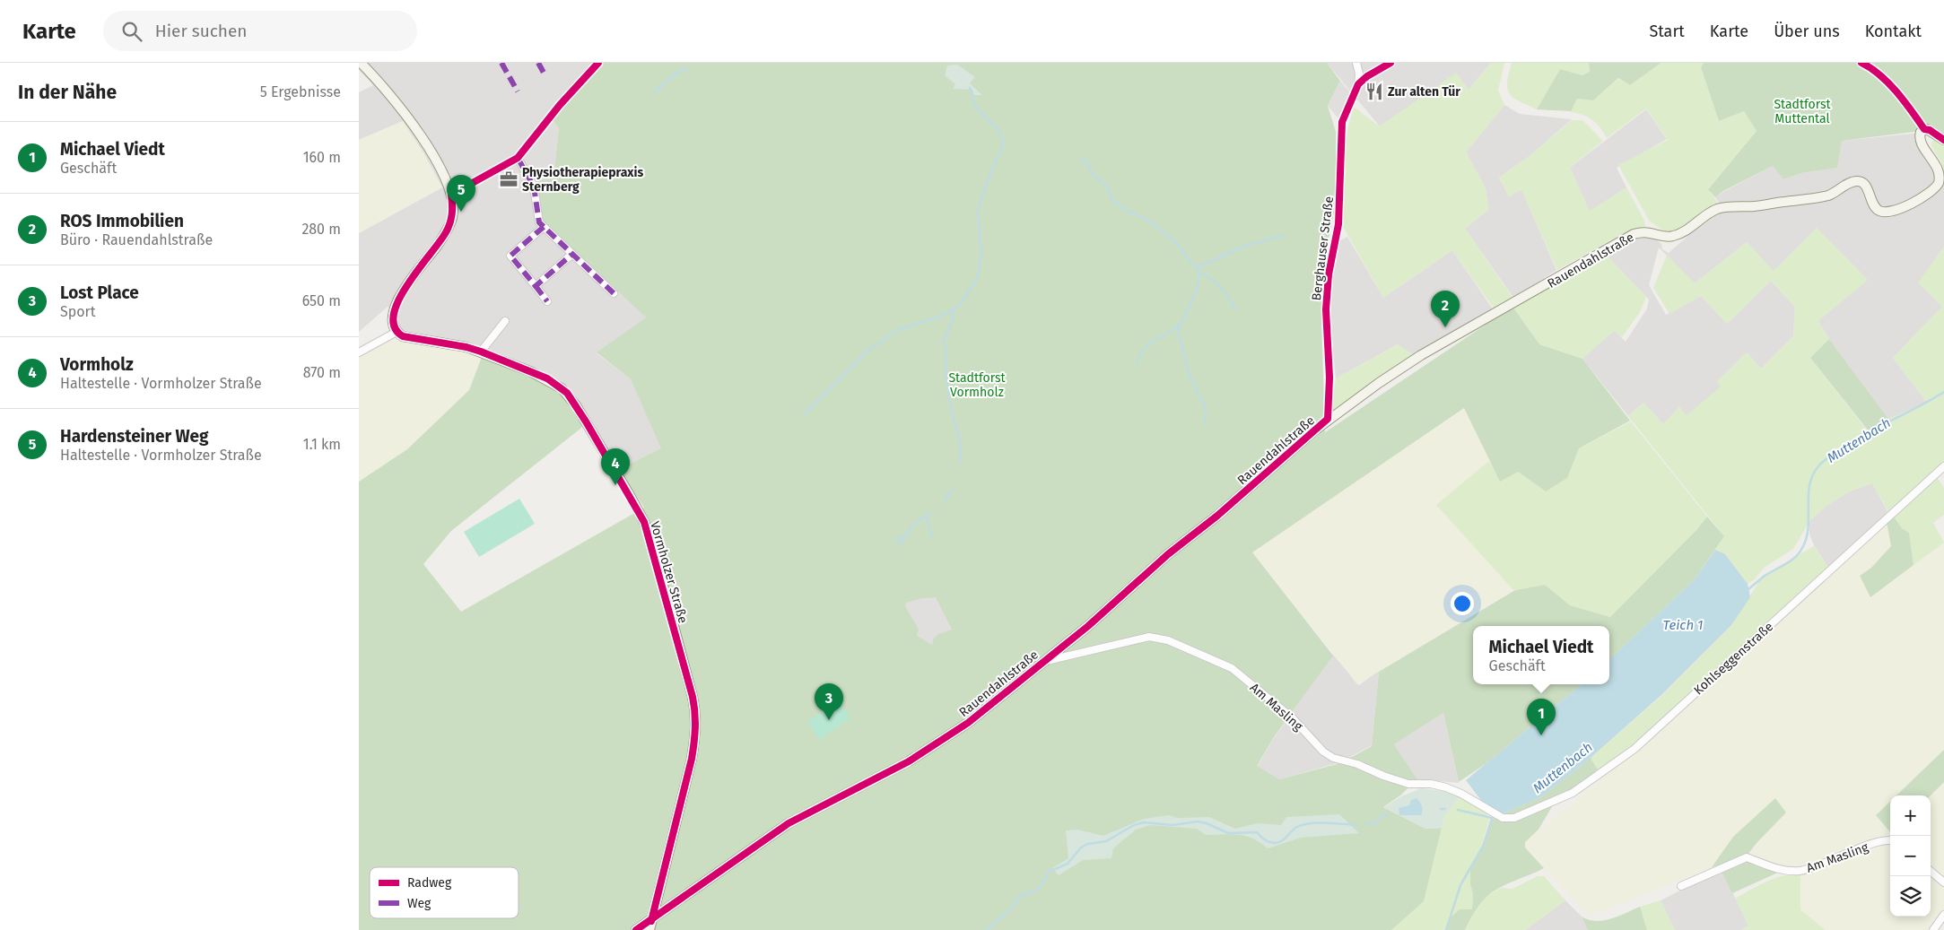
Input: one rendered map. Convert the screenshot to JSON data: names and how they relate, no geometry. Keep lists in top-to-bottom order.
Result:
{
  "streets": {
    "street": [
      "Berghauser Straße",
      "Rauendahlstraße",
      "Vormholzer Straße",
      "Kohlseggenstraße",
      "Am Masling"
    ]
  },
  "crossings": [
    ["Berghauser Straße", "Rauendahlstraße"],
    ["Rauendahlstraße", "Vormholzer Straße"],
    ["Rauendahlstraße", "Am Masling"],
    ["Kohlseggenstraße", "Am Masling"]
  ],
  "water": ["Muttenbach", "Teich 1"],
  "parks": ["Stadtforst Muttental", "Stadtforst Vormholz"],
  "places": {
    "restaurant": ["Zur alten Tür"],
    "office": ["Physiotherapiepraxis Sternberg"]
  },
  "legend": ["Radweg", "Weg"],
  "page": {
    "header": "Karte",
    "search": "Hier suchen",
    "nav": [
      "Start",
      "Karte",
      "Über uns",
      "Kontakt"
    ],
    "heading": ["In der Nähe", "5 Ergebnisse"],
    "list": [
      {
        "mark": "1",
        "name": "Michael Viedt",
        "note": "Geschäft",
        "value": "160 m"
      },
      {
        "mark": "2",
        "name": "ROS Immobilien",
        "note": "Büro · Rauendahlstraße",
        "value": "280 m"
      },
      {
        "mark": "3",
        "name": "Lost Place",
        "note": "Sport",
        "value": "650 m"
      },
      {
        "mark": "4",
        "name": "Vormholz",
        "note": "Haltestelle · Vormholzer Straße",
        "value": "870 m"
      },
      {
        "mark": "5",
        "name": "Hardensteiner Weg",
        "note": "Haltestelle · Vormholzer Straße",
        "value": "1.1 km"
      }
    ],
    "pins": [
      "5",
      "2",
      "4",
      "3",
      "1"
    ],
    "popup": ["Michael Viedt", "Geschäft"],
    "map_buttons": ["+", "−"]
  }
}
